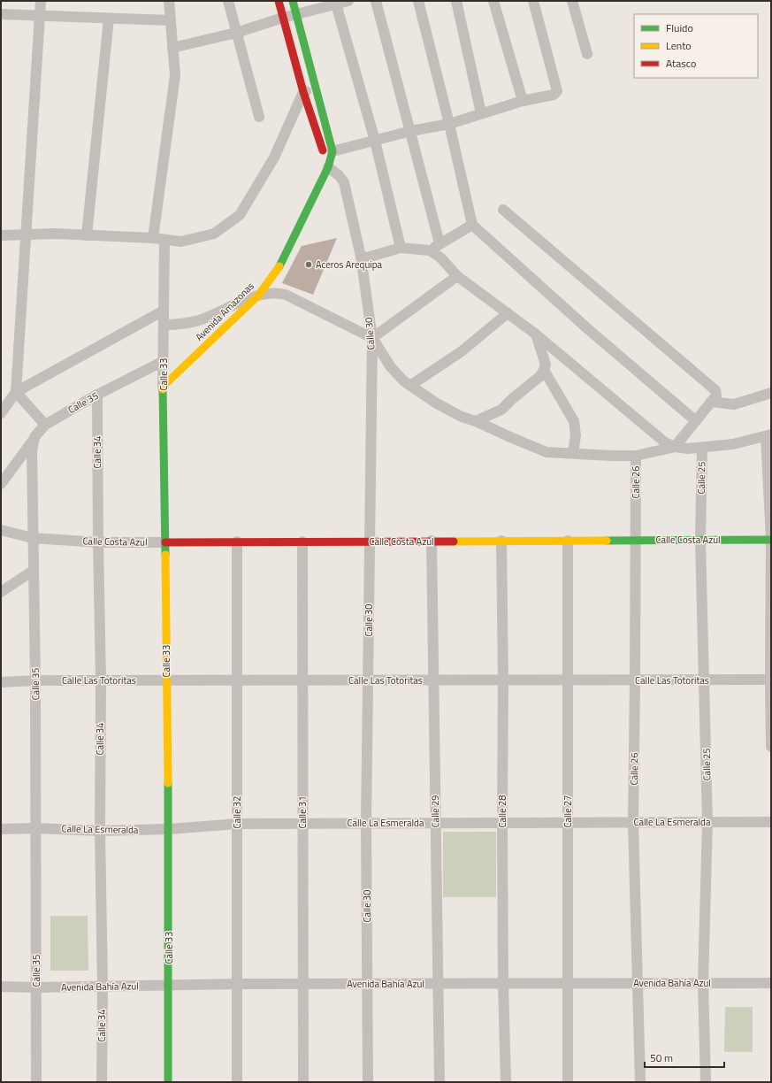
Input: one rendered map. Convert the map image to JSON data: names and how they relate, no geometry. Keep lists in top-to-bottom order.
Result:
{
  "streets": {
    "street": [
      "Avenida Amazonas",
      "Calle 30",
      "Calle 33",
      "Calle 35",
      "Calle 34",
      "Calle 25",
      "Calle 26",
      "Calle Costa Azul",
      "Calle Las Totoritas",
      "Calle 29",
      "Calle 28",
      "Calle 27",
      "Calle 32",
      "Calle 31",
      "Calle La Esmeralda",
      "Avenida Bahía Azul"
    ]
  },
  "crossings": [
    ["Avenida Amazonas", "Calle 30"],
    ["Avenida Amazonas", "Calle 33"],
    ["Calle 30", "Calle Costa Azul"],
    ["Calle 30", "Calle Las Totoritas"],
    ["Calle 30", "Calle La Esmeralda"],
    ["Calle 30", "Avenida Bahía Azul"],
    ["Calle 33", "Calle 35"],
    ["Calle 33", "Calle Costa Azul"],
    ["Calle 33", "Calle Las Totoritas"],
    ["Calle 33", "Calle La Esmeralda"],
    ["Calle 33", "Avenida Bahía Azul"],
    ["Calle 35", "Calle 34"],
    ["Calle 35", "Calle Costa Azul"],
    ["Calle 35", "Calle Las Totoritas"],
    ["Calle 35", "Calle La Esmeralda"],
    ["Calle 35", "Avenida Bahía Azul"],
    ["Calle 34", "Calle Costa Azul"],
    ["Calle 34", "Calle Las Totoritas"],
    ["Calle 34", "Calle La Esmeralda"],
    ["Calle 34", "Avenida Bahía Azul"],
    ["Calle 25", "Calle Costa Azul"],
    ["Calle 25", "Calle Las Totoritas"],
    ["Calle 25", "Calle La Esmeralda"],
    ["Calle 25", "Avenida Bahía Azul"],
    ["Calle 26", "Calle Costa Azul"],
    ["Calle 26", "Calle Las Totoritas"],
    ["Calle 26", "Calle La Esmeralda"],
    ["Calle 26", "Avenida Bahía Azul"],
    ["Calle Costa Azul", "Calle 29"],
    ["Calle Costa Azul", "Calle 28"],
    ["Calle Costa Azul", "Calle 27"],
    ["Calle Costa Azul", "Calle 32"],
    ["Calle Costa Azul", "Calle 31"],
    ["Calle Las Totoritas", "Calle 29"],
    ["Calle Las Totoritas", "Calle 28"],
    ["Calle Las Totoritas", "Calle 27"],
    ["Calle Las Totoritas", "Calle 32"],
    ["Calle Las Totoritas", "Calle 31"],
    ["Calle 29", "Calle La Esmeralda"],
    ["Calle 29", "Avenida Bahía Azul"],
    ["Calle 28", "Calle La Esmeralda"],
    ["Calle 28", "Avenida Bahía Azul"],
    ["Calle 27", "Calle La Esmeralda"],
    ["Calle 27", "Avenida Bahía Azul"],
    ["Calle 32", "Calle La Esmeralda"],
    ["Calle 32", "Avenida Bahía Azul"],
    ["Calle 31", "Calle La Esmeralda"],
    ["Calle 31", "Avenida Bahía Azul"]
  ],
  "places": ["Aceros Arequipa"],
  "legend": ["Fluido", "Lento", "Atasco"],
  "scale_bar": "50 m"
}
